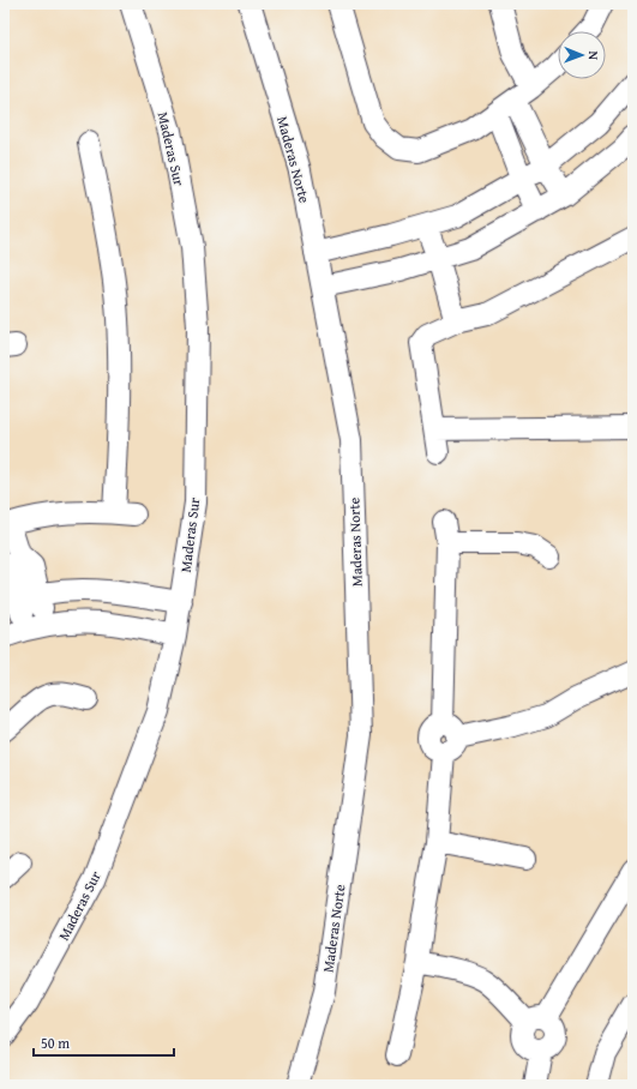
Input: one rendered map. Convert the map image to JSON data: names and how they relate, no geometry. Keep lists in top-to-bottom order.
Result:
{
  "streets": {
    "street": ["Maderas Sur", "Maderas Norte"]
  },
  "scale_bar": "50 m",
  "north": "right"
}
